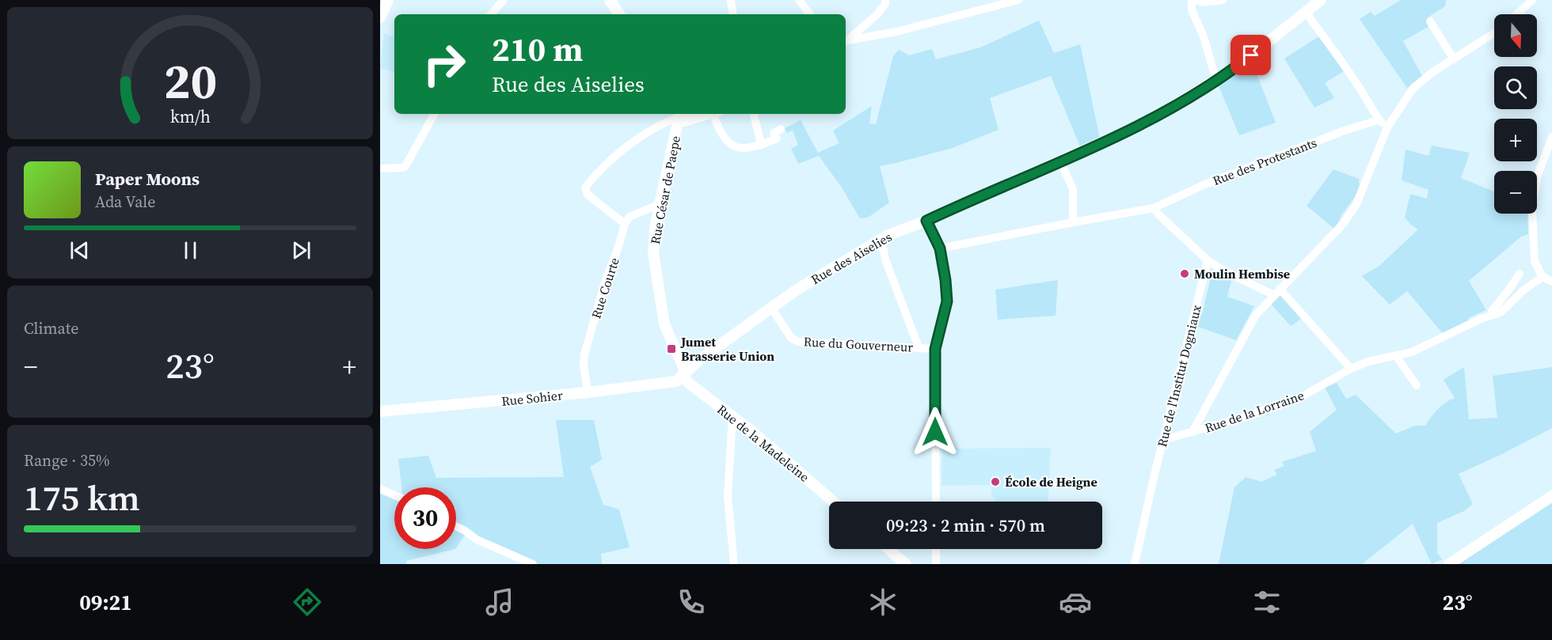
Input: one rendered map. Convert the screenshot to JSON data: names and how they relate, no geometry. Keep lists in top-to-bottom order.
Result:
{
  "streets": {
    "street": [
      "Rue des Protestants",
      "Rue César de Paepe",
      "Rue des Aiselies",
      "Rue Courte",
      "Rue du Gouverneur",
      "Rue de l'Institut Dogniaux",
      "Rue Sohier",
      "Rue de la Lorraine",
      "Rue de la Madeleine"
    ]
  },
  "crossings": [
    ["Rue César de Paepe", "Rue des Aiselies"],
    ["Rue César de Paepe", "Rue Sohier"],
    ["Rue César de Paepe", "Rue de la Madeleine"],
    ["Rue des Aiselies", "Rue du Gouverneur"],
    ["Rue des Aiselies", "Rue Sohier"],
    ["Rue des Aiselies", "Rue de la Madeleine"],
    ["Rue Courte", "Rue Sohier"],
    ["Rue de l'Institut Dogniaux", "Rue de la Lorraine"],
    ["Rue Sohier", "Rue de la Madeleine"]
  ],
  "places": {
    "other": ["Moulin Hembise", "École de Heigne"],
    "transit": ["Jumet Brasserie Union"]
  },
  "north": "bottom",
  "page": {
    "map_buttons": ["+", "−"],
    "turn": ["210 m", "Rue des Aiselies"],
    "song": ["Paper Moons", "Ada Vale"],
    "tile": [
      "Climate",
      ["Range · 35%", "175 km"]
    ],
    "heat": ["−", "23°", "+"],
    "limit": "30",
    "trip": "09:23 · 2 min · 570 m",
    "tabs": ["09:21", "23°"],
    "gauge": ["20", "km/h"]
  }
}
